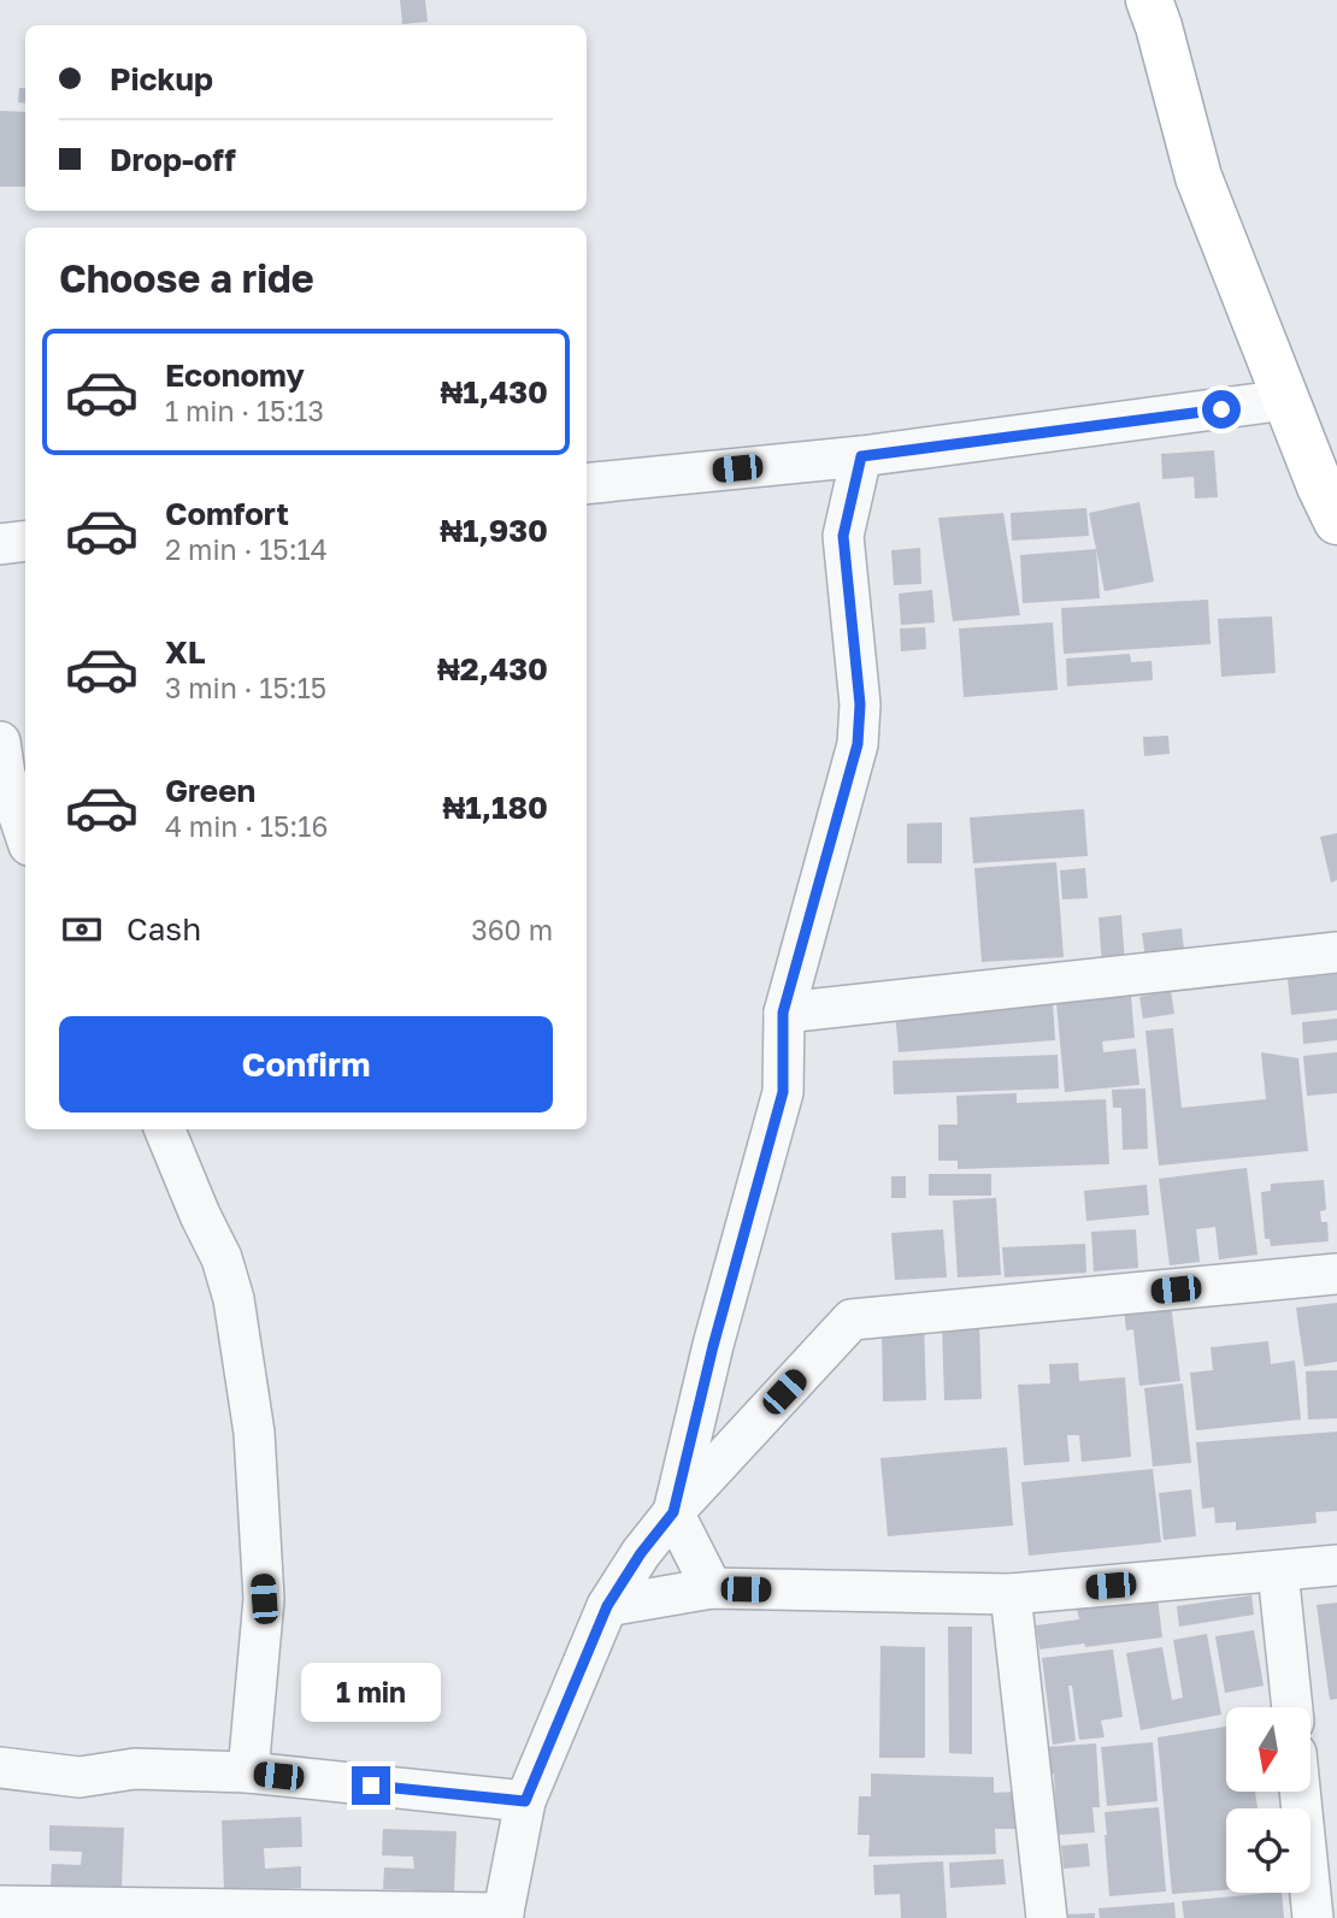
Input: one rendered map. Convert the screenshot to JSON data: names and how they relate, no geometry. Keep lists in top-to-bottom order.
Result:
{
  "north": "bottom",
  "page": {
    "banner": ["Pickup", "Drop-off"],
    "heading": "Choose a ride",
    "list": [
      {
        "name": "Economy",
        "note": "1 min · 15:13",
        "value": "₦1,430"
      },
      {
        "name": "Comfort",
        "note": "2 min · 15:14",
        "value": "₦1,930"
      },
      {
        "name": "XL",
        "note": "3 min · 15:15",
        "value": "₦2,430"
      },
      {
        "name": "Green",
        "note": "4 min · 15:16",
        "value": "₦1,180"
      }
    ],
    "pay": ["Cash", "360 m"],
    "buttons": "Confirm",
    "bubble": "1 min"
  }
}
